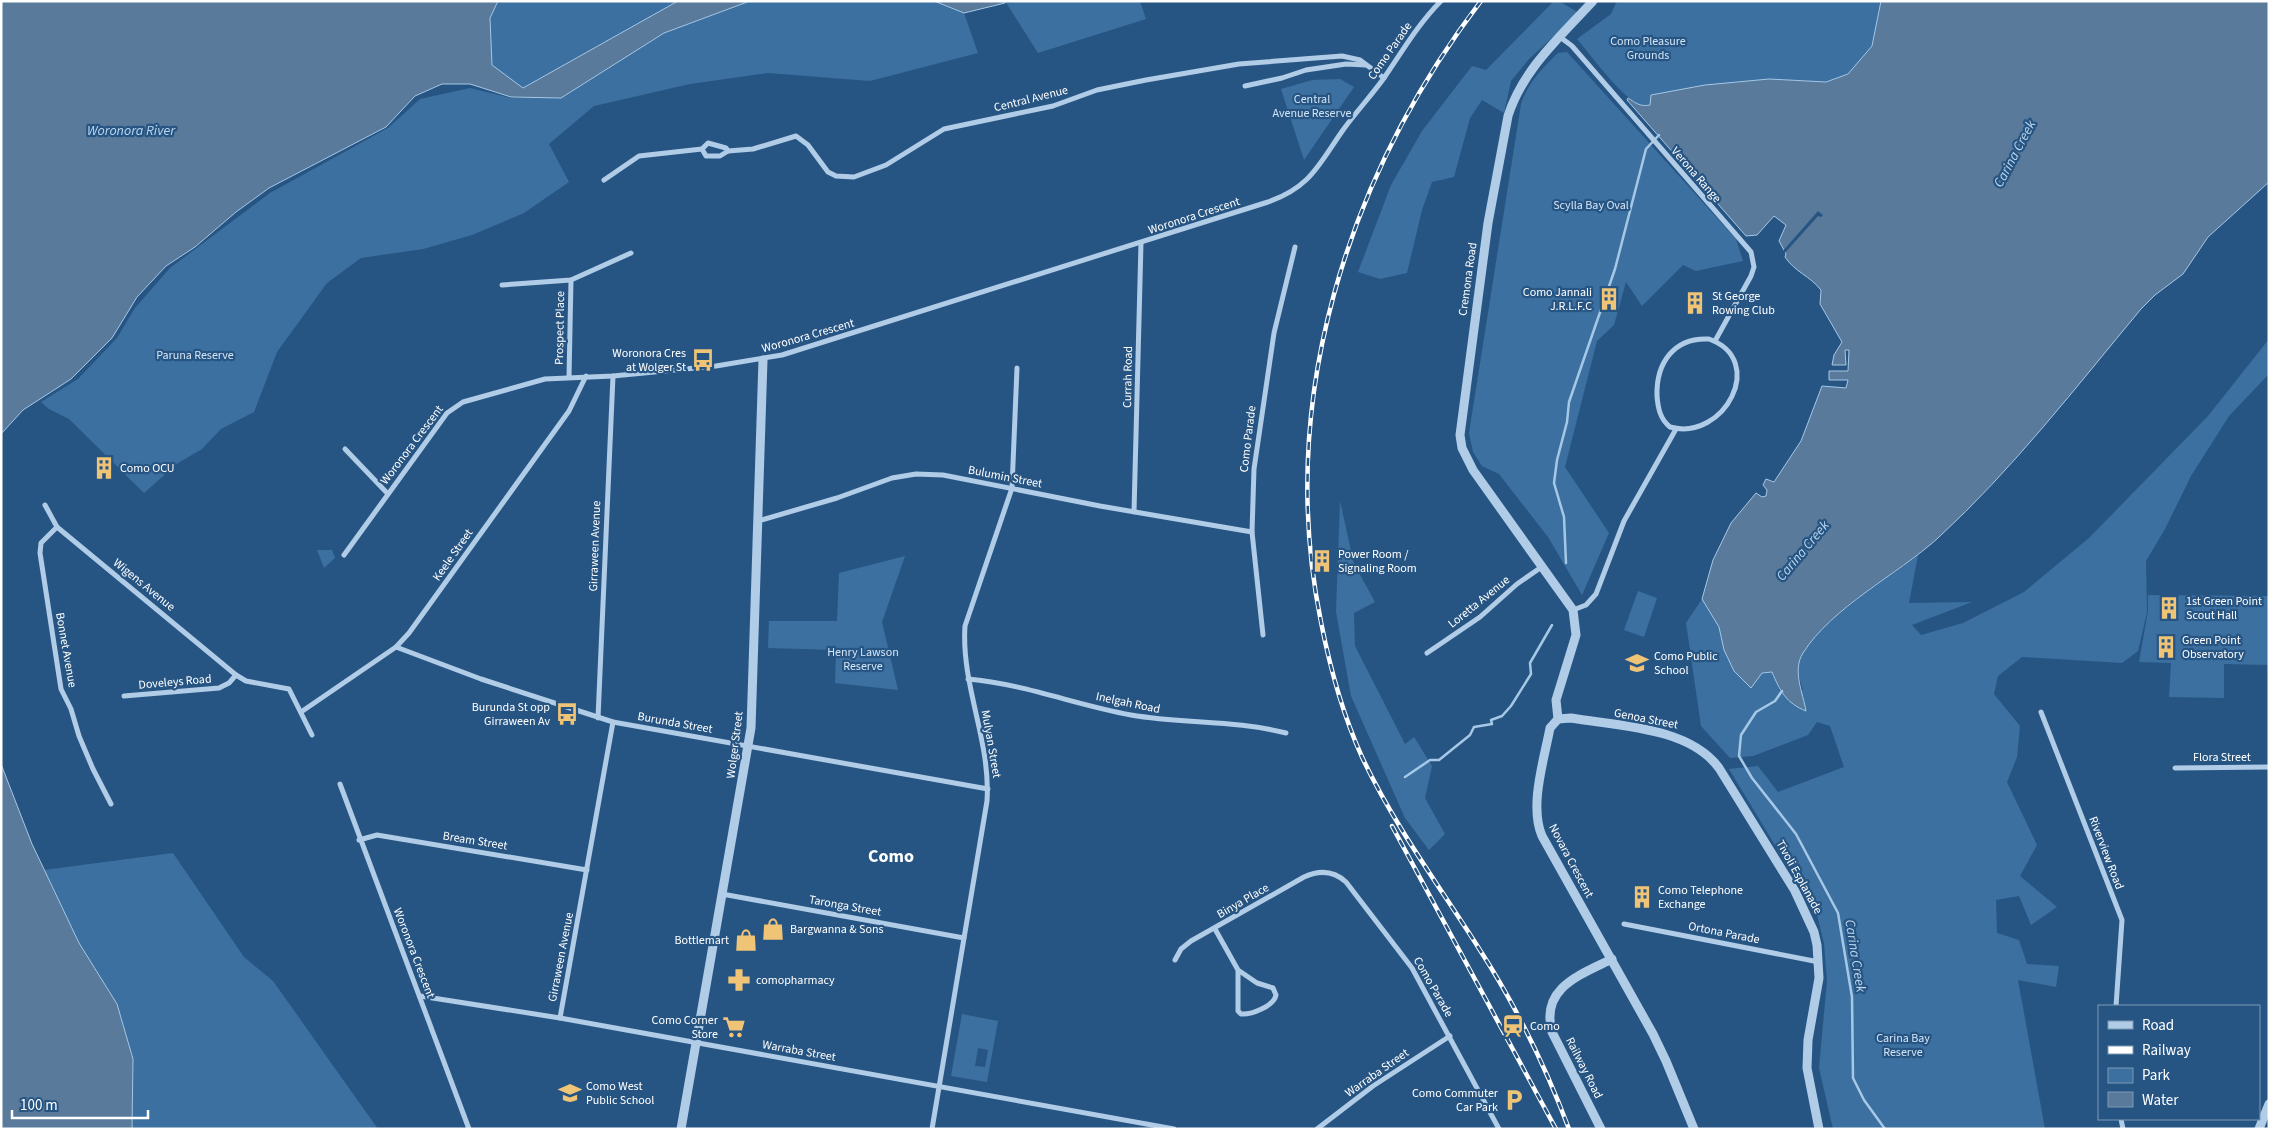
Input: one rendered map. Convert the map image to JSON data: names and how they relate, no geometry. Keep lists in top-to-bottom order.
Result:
{
  "streets": {
    "street": [
      "Como Parade",
      "Central Avenue",
      "Verona Range",
      "Woronora Crescent",
      "Cremona Road",
      "Prospect Place",
      "Currah Road",
      "Bulumin Street",
      "Girraween Avenue",
      "Keele Street",
      "Wigens Avenue",
      "Loretta Avenue",
      "Bonnet Avenue",
      "Doveleys Road",
      "Inelgah Road",
      "Genoa Street",
      "Burunda Street",
      "Mulyan Street",
      "Wolger Street",
      "Flora Street",
      "Bream Street",
      "Riverview Road",
      "Novara Crescent",
      "Tivoli Esplanade",
      "Binya Place",
      "Taronga Street",
      "Ortona Parade",
      "Warraba Street",
      "Railway Road"
    ]
  },
  "crossings": [
    ["Como Parade", "Central Avenue"],
    ["Como Parade", "Woronora Crescent"],
    ["Como Parade", "Bulumin Street"],
    ["Como Parade", "Binya Place"],
    ["Como Parade", "Warraba Street"],
    ["Verona Range", "Cremona Road"],
    ["Woronora Crescent", "Prospect Place"],
    ["Woronora Crescent", "Currah Road"],
    ["Woronora Crescent", "Girraween Avenue"],
    ["Woronora Crescent", "Keele Street"],
    ["Woronora Crescent", "Wolger Street"],
    ["Woronora Crescent", "Bream Street"],
    ["Woronora Crescent", "Warraba Street"],
    ["Cremona Road", "Loretta Avenue"],
    ["Cremona Road", "Novara Crescent"],
    ["Currah Road", "Bulumin Street"],
    ["Bulumin Street", "Mulyan Street"],
    ["Bulumin Street", "Wolger Street"],
    ["Girraween Avenue", "Burunda Street"],
    ["Girraween Avenue", "Bream Street"],
    ["Girraween Avenue", "Warraba Street"],
    ["Keele Street", "Burunda Street"],
    ["Wigens Avenue", "Bonnet Avenue"],
    ["Wigens Avenue", "Doveleys Road"],
    ["Loretta Avenue", "Novara Crescent"],
    ["Inelgah Road", "Mulyan Street"],
    ["Genoa Street", "Novara Crescent"],
    ["Genoa Street", "Tivoli Esplanade"],
    ["Burunda Street", "Mulyan Street"],
    ["Burunda Street", "Wolger Street"],
    ["Mulyan Street", "Taronga Street"],
    ["Mulyan Street", "Warraba Street"],
    ["Wolger Street", "Taronga Street"],
    ["Wolger Street", "Warraba Street"],
    ["Novara Crescent", "Railway Road"],
    ["Tivoli Esplanade", "Ortona Parade"]
  ],
  "districts": ["Como"],
  "water": ["Woronora River", "Carina Creek"],
  "parks": [
    "Como Pleasure Grounds",
    "Central Avenue Reserve",
    "Scylla Bay Oval",
    "Paruna Reserve",
    "Henry Lawson Reserve",
    "Carina Bay Reserve"
  ],
  "places": {
    "building": [
      "Como Jannali J.R.L.F.C",
      "St George Rowing Club",
      "Como OCU",
      "Power Room / Signaling Room",
      "1st Green Point Scout Hall",
      "Green Point Observatory",
      "Como Telephone Exchange"
    ],
    "bus stop": ["Woronora Cres at Wolger St", "Burunda St opp Girraween Av"],
    "school or university": ["Como Public School", "Como West Public School"],
    "shop": ["Bargwanna & Sons", "Bottlemart"],
    "pharmacy": ["comopharmacy"],
    "station": ["Como"],
    "supermarket": ["Como Corner Store"],
    "parking": ["Como Commuter Car Park"]
  },
  "legend": [
    "Road",
    "Railway",
    "Park",
    "Water"
  ],
  "scale_bar": "100 m"
}
